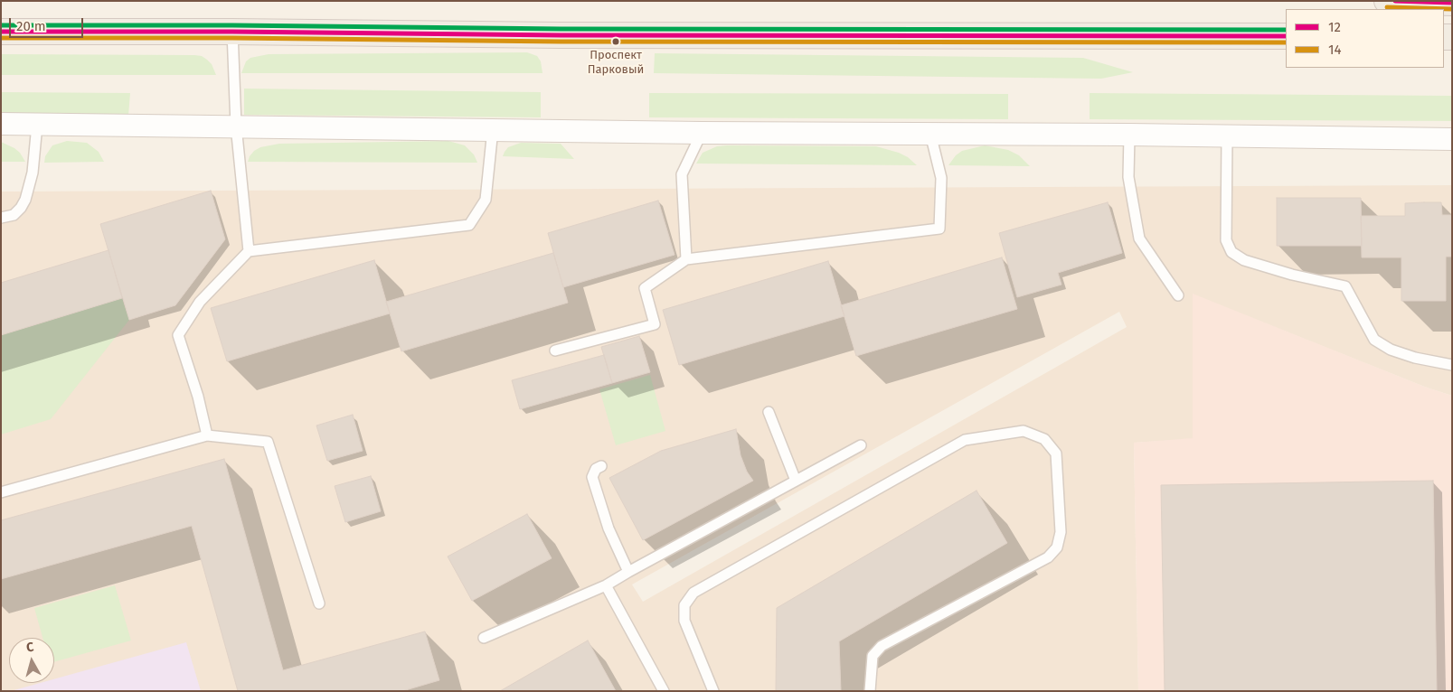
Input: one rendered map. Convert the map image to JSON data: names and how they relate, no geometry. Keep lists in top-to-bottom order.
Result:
{
  "places": ["Проспект Парковый"],
  "lines": ["transit line 12", "transit line 14"],
  "legend": ["12", "14"],
  "scale_bar": "20 m",
  "north": "top"
}
